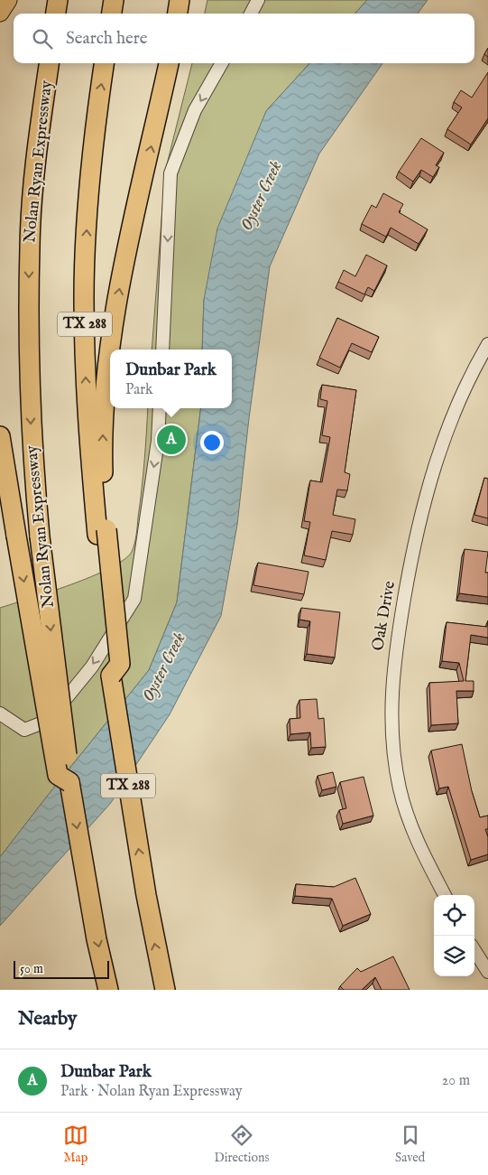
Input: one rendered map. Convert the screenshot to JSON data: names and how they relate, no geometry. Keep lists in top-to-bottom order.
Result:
{
  "streets": {
    "highway": ["Nolan Ryan Expressway", "TX 288"],
    "street": ["Oak Drive"]
  },
  "water": ["Oyster Creek"],
  "scale_bar": "50 m",
  "page": {
    "search": "Search here",
    "popup": ["Dunbar Park", "Park"],
    "pins": "A",
    "scale": "50 m",
    "heading": "Nearby",
    "list": [
      {
        "mark": "A",
        "name": "Dunbar Park",
        "note": "Park · Nolan Ryan Expressway",
        "value": "20 m"
      }
    ],
    "nav": ["Map", "Directions", "Saved"]
  }
}
